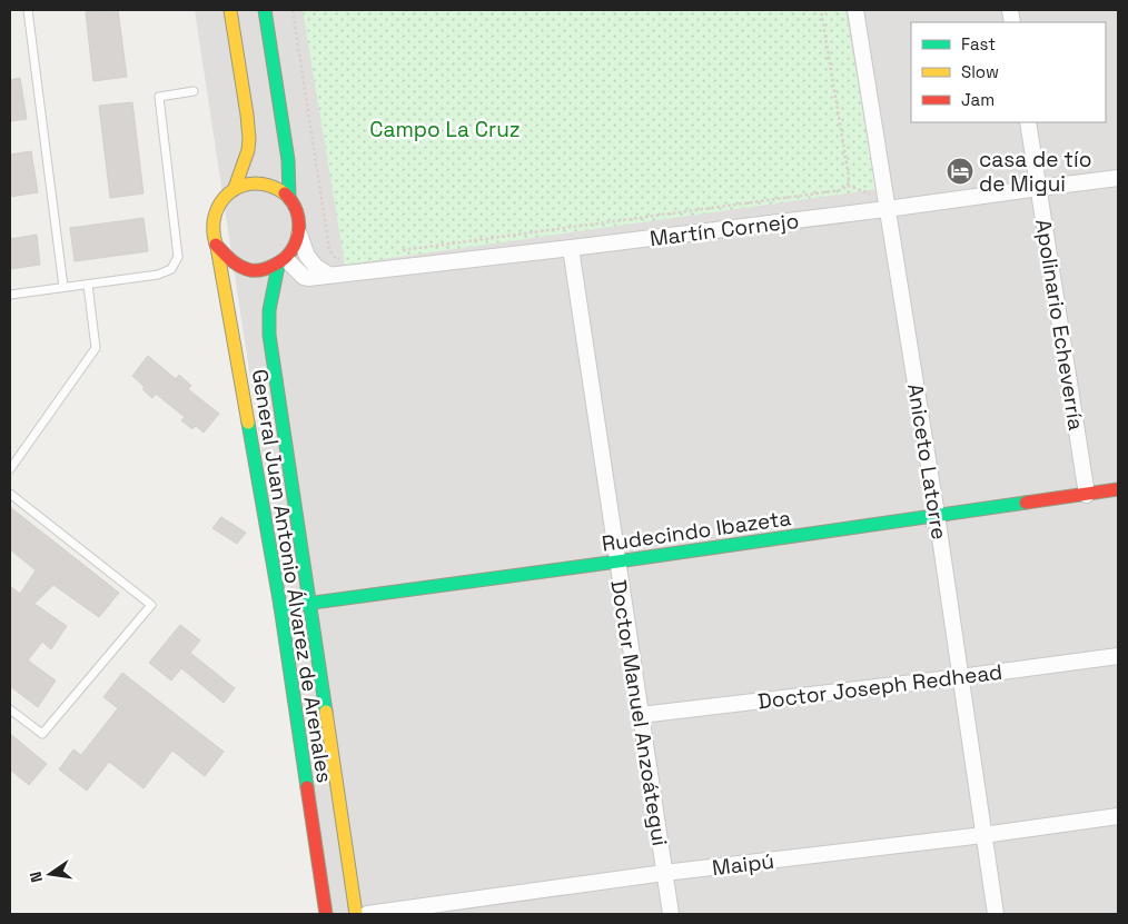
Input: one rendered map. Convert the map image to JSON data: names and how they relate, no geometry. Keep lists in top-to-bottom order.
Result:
{
  "streets": {
    "main road": ["Rudecindo Ibazeta", "General Juan Antonio Álvarez de Arenales"],
    "street": [
      "Martín Cornejo",
      "Apolinario Echeverría",
      "Aniceto Latorre",
      "Doctor Joseph Redhead",
      "Doctor Manuel Anzoátegui",
      "Maipú"
    ]
  },
  "crossings": [
    ["Martín Cornejo", "Apolinario Echeverría"],
    ["Martín Cornejo", "Aniceto Latorre"],
    ["Martín Cornejo", "General Juan Antonio Álvarez de Arenales"],
    ["Martín Cornejo", "Doctor Manuel Anzoátegui"],
    ["Apolinario Echeverría", "Rudecindo Ibazeta"],
    ["Aniceto Latorre", "Rudecindo Ibazeta"],
    ["Aniceto Latorre", "Doctor Joseph Redhead"],
    ["Aniceto Latorre", "Maipú"],
    ["Rudecindo Ibazeta", "General Juan Antonio Álvarez de Arenales"],
    ["Rudecindo Ibazeta", "Doctor Manuel Anzoátegui"],
    ["Doctor Joseph Redhead", "Doctor Manuel Anzoátegui"],
    ["Doctor Manuel Anzoátegui", "Maipú"]
  ],
  "parks": ["Campo La Cruz"],
  "places": {
    "hotel": ["casa de tío de Migui"]
  },
  "legend": ["Fast", "Slow", "Jam"],
  "north": "left"
}
